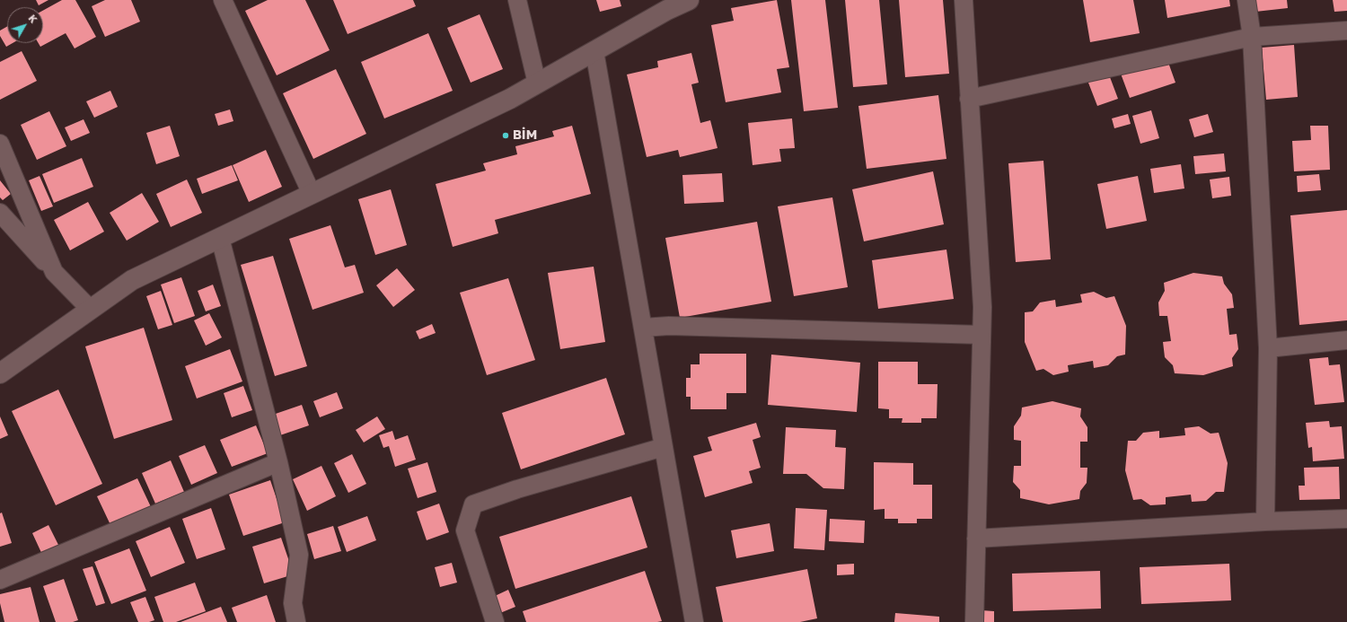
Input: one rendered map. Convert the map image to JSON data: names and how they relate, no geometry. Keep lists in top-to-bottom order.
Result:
{
  "places": ["BİM"],
  "north": "top right"
}
